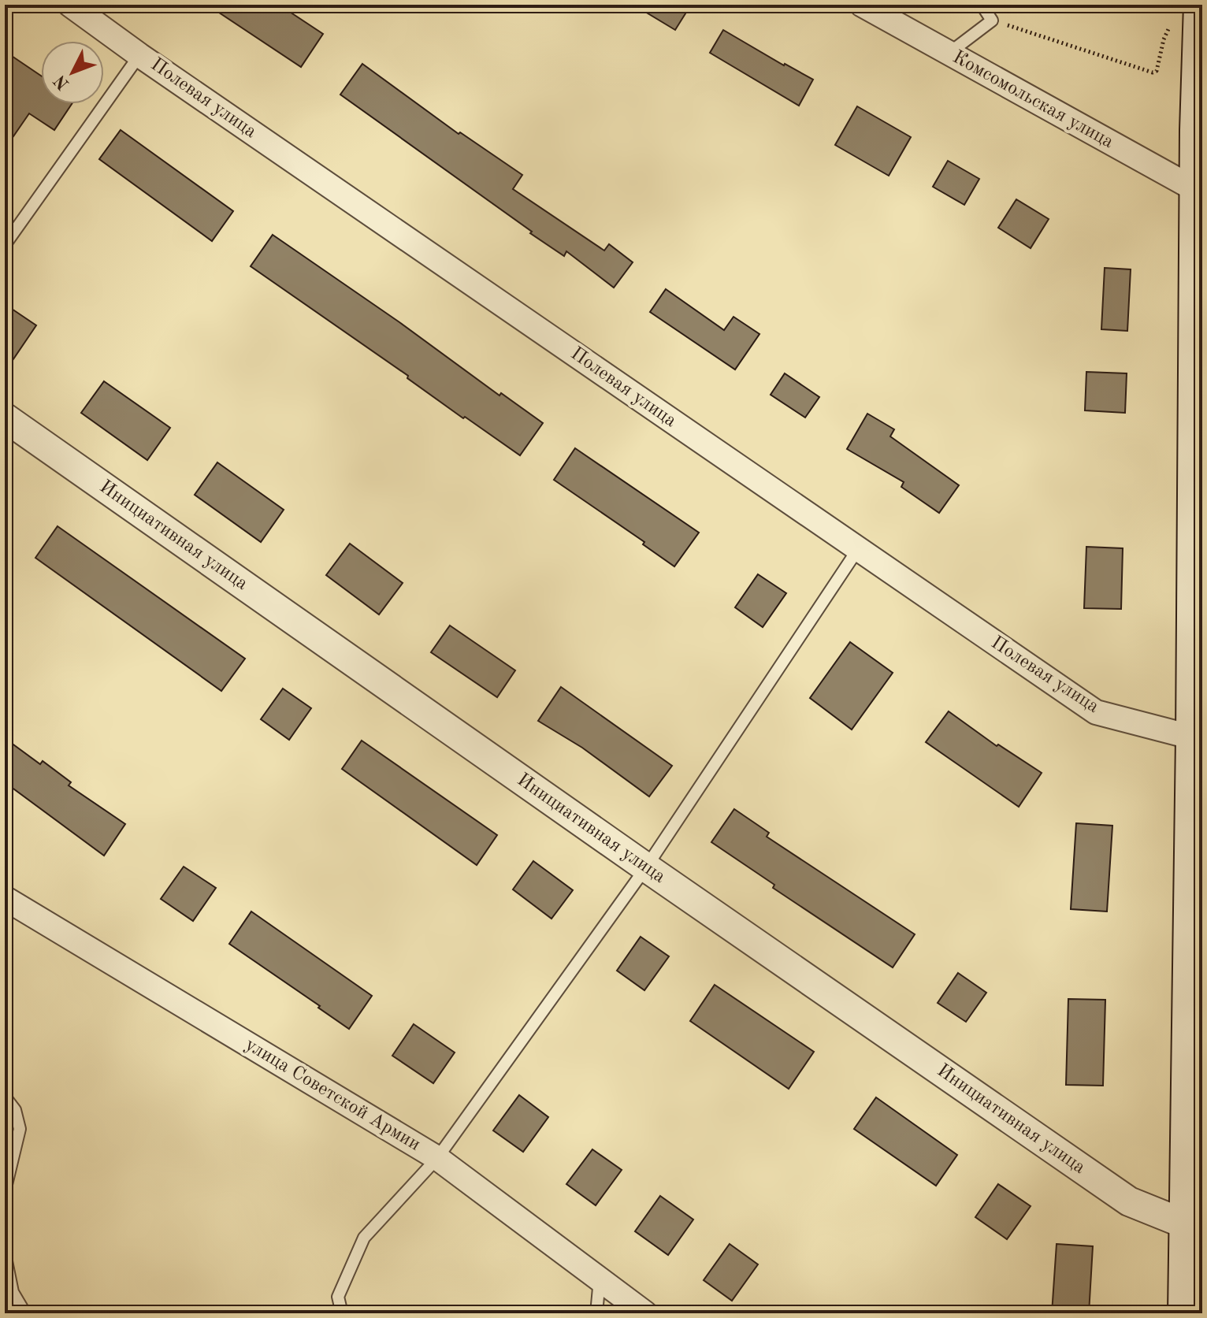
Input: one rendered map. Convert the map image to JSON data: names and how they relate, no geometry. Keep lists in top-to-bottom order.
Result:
{
  "streets": {
    "street": [
      "Полевая улица",
      "Комсомольская улица",
      "Инициативная улица",
      "улица Советской Армии"
    ]
  },
  "north": "bottom left"
}
